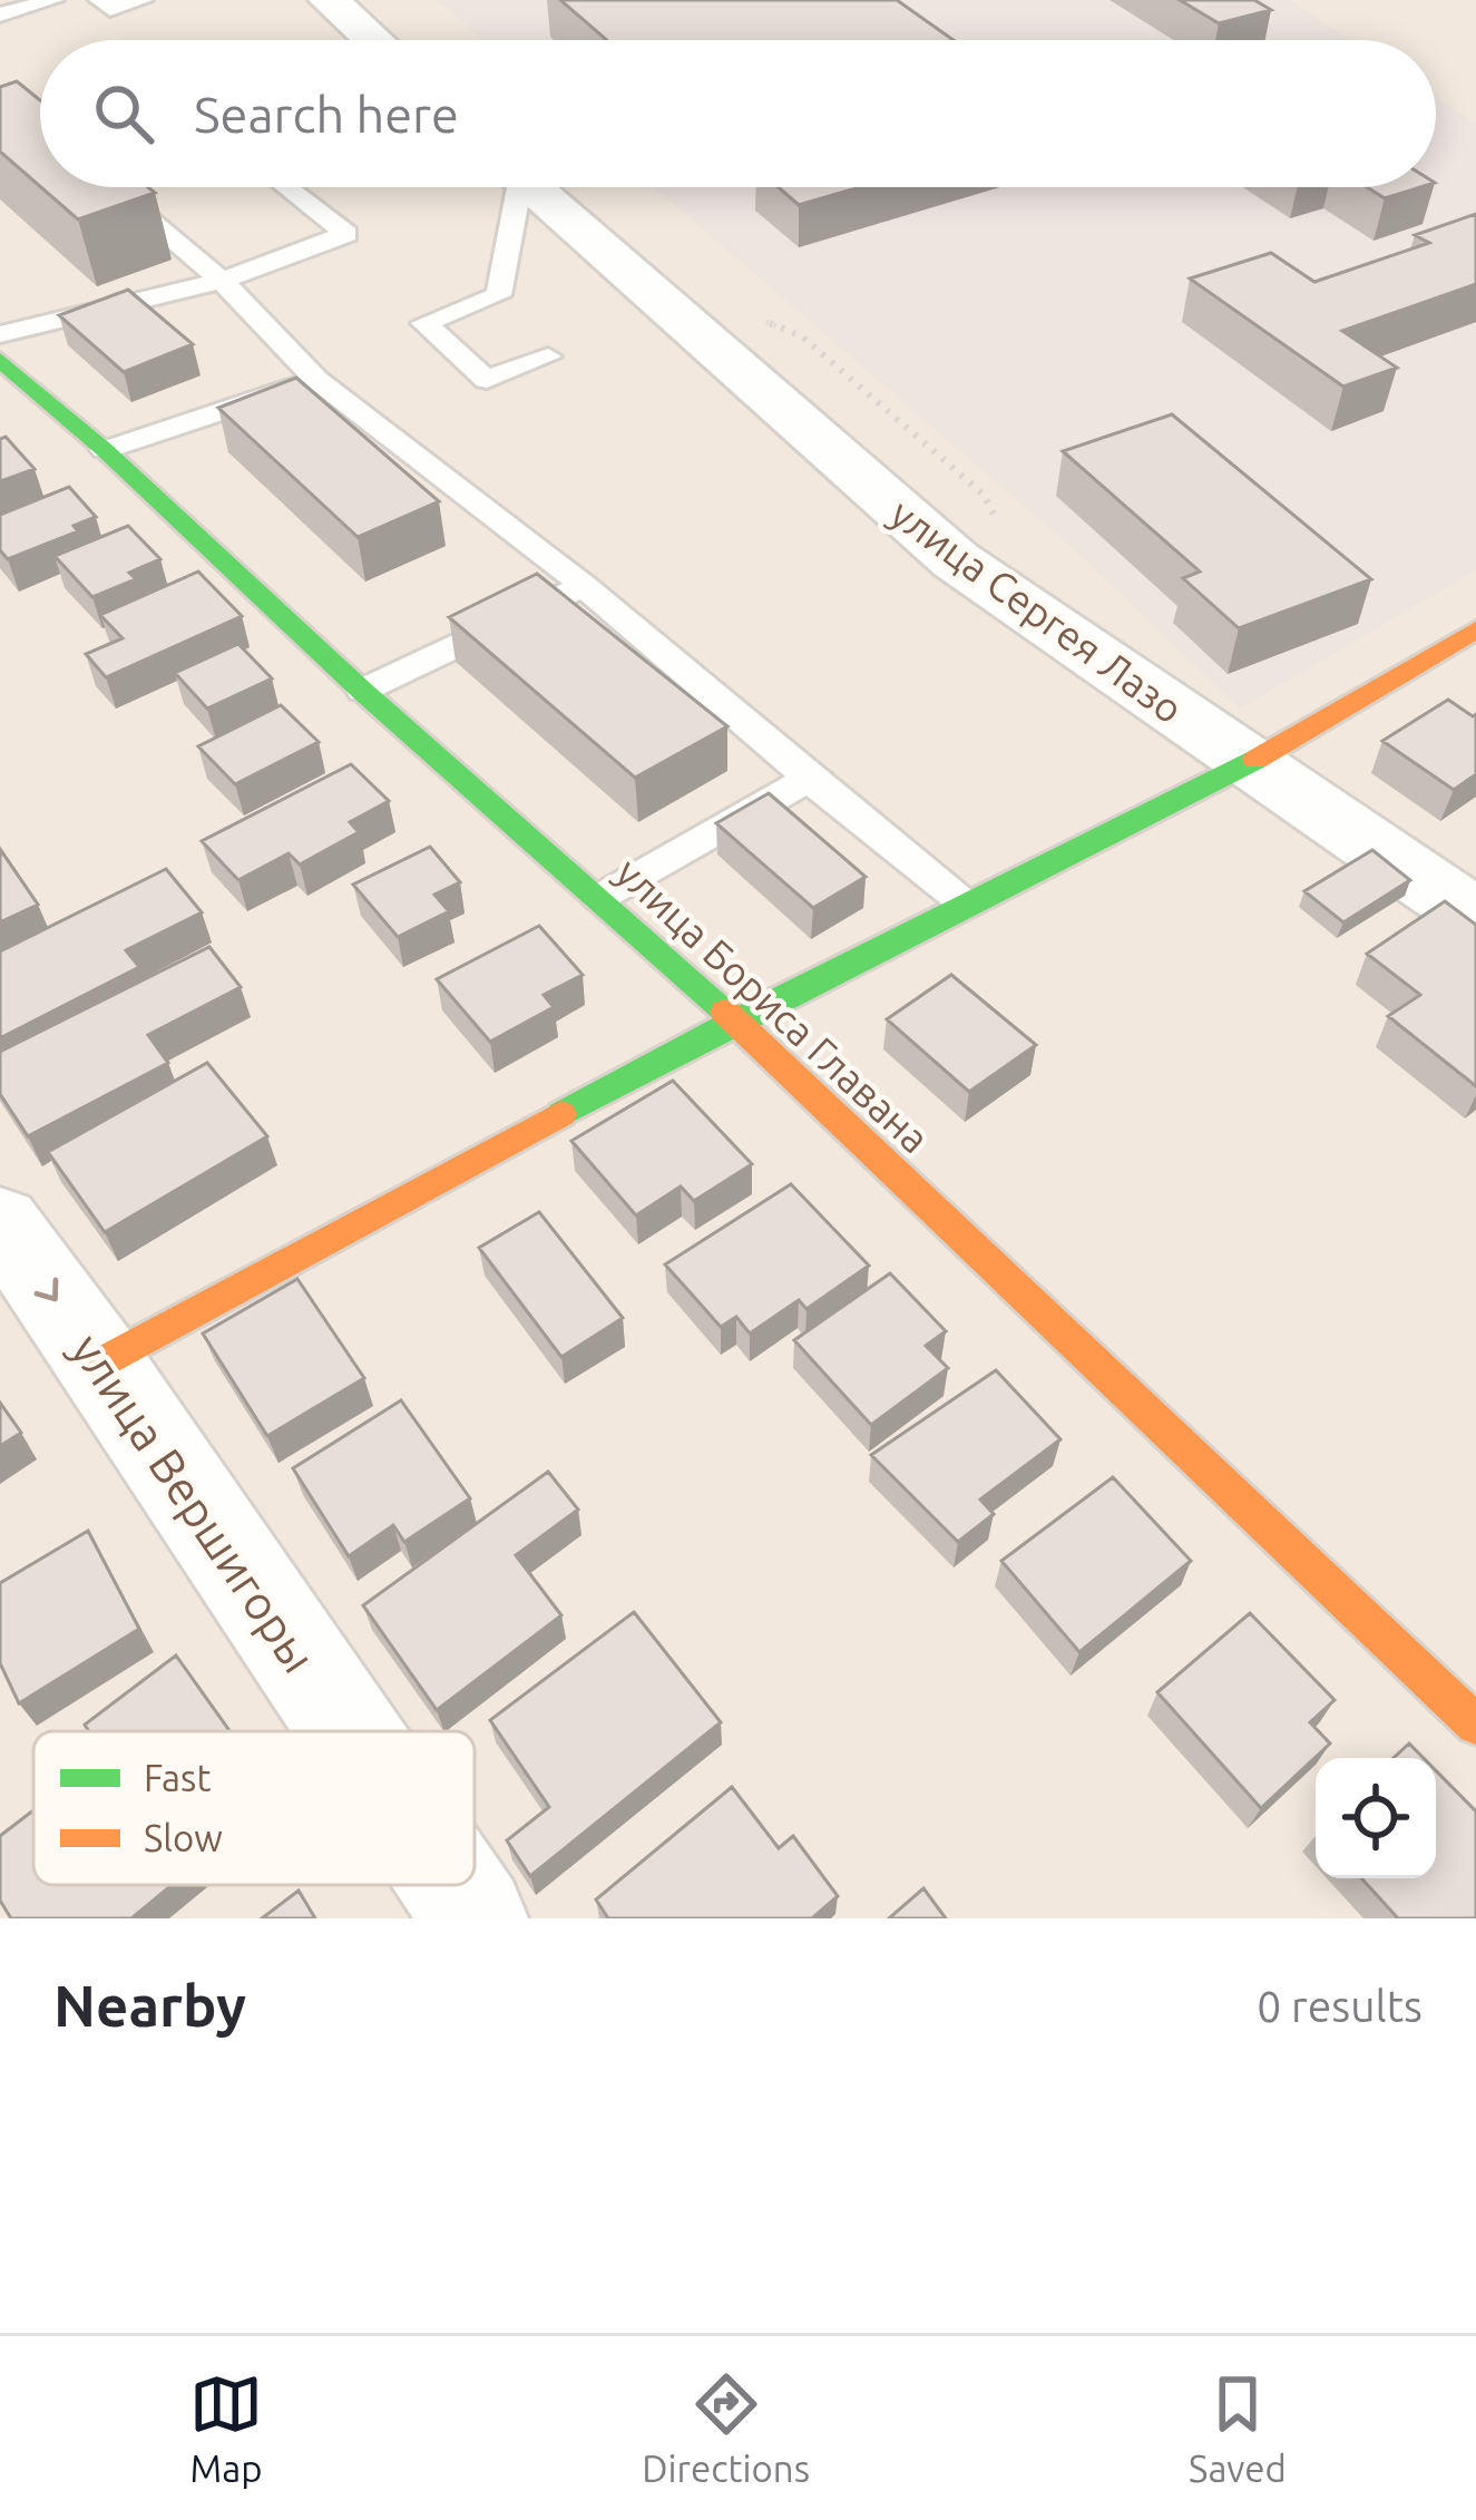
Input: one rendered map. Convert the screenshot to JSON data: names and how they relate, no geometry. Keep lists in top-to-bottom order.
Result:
{
  "streets": {
    "street": ["улица Сергея Лазо", "улица Бориса Главана", "улица Вершигоры"]
  },
  "legend": ["Fast", "Slow"],
  "page": {
    "search": "Search here",
    "heading": ["Nearby", "0 results"],
    "nav": ["Map", "Directions", "Saved"]
  }
}
